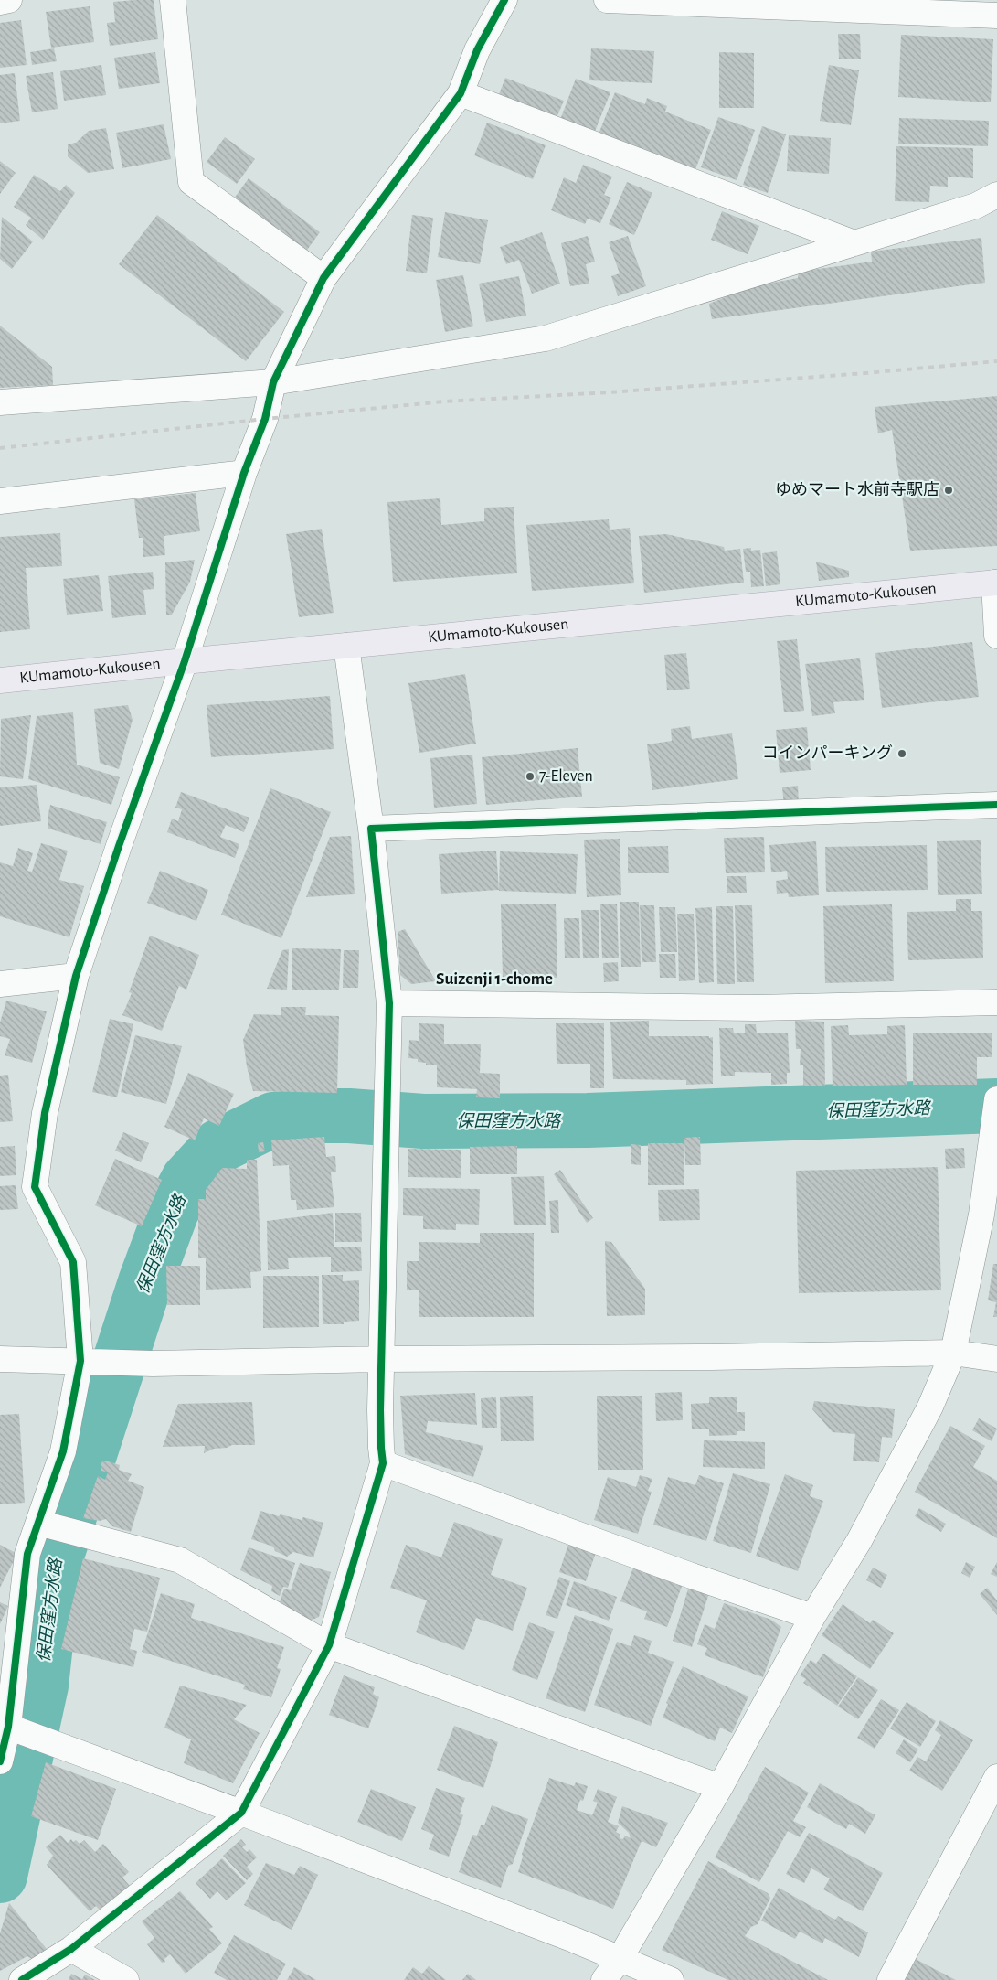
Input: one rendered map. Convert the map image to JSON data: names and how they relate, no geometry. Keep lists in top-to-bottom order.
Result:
{
  "streets": {
    "main road": ["KUmamoto-Kukousen"]
  },
  "districts": ["Suizenji 1-chome"],
  "water": ["保田窪方水路"],
  "places": ["ゆめマート水前寺駅店", "コインパーキング", "7-Eleven"]
}
